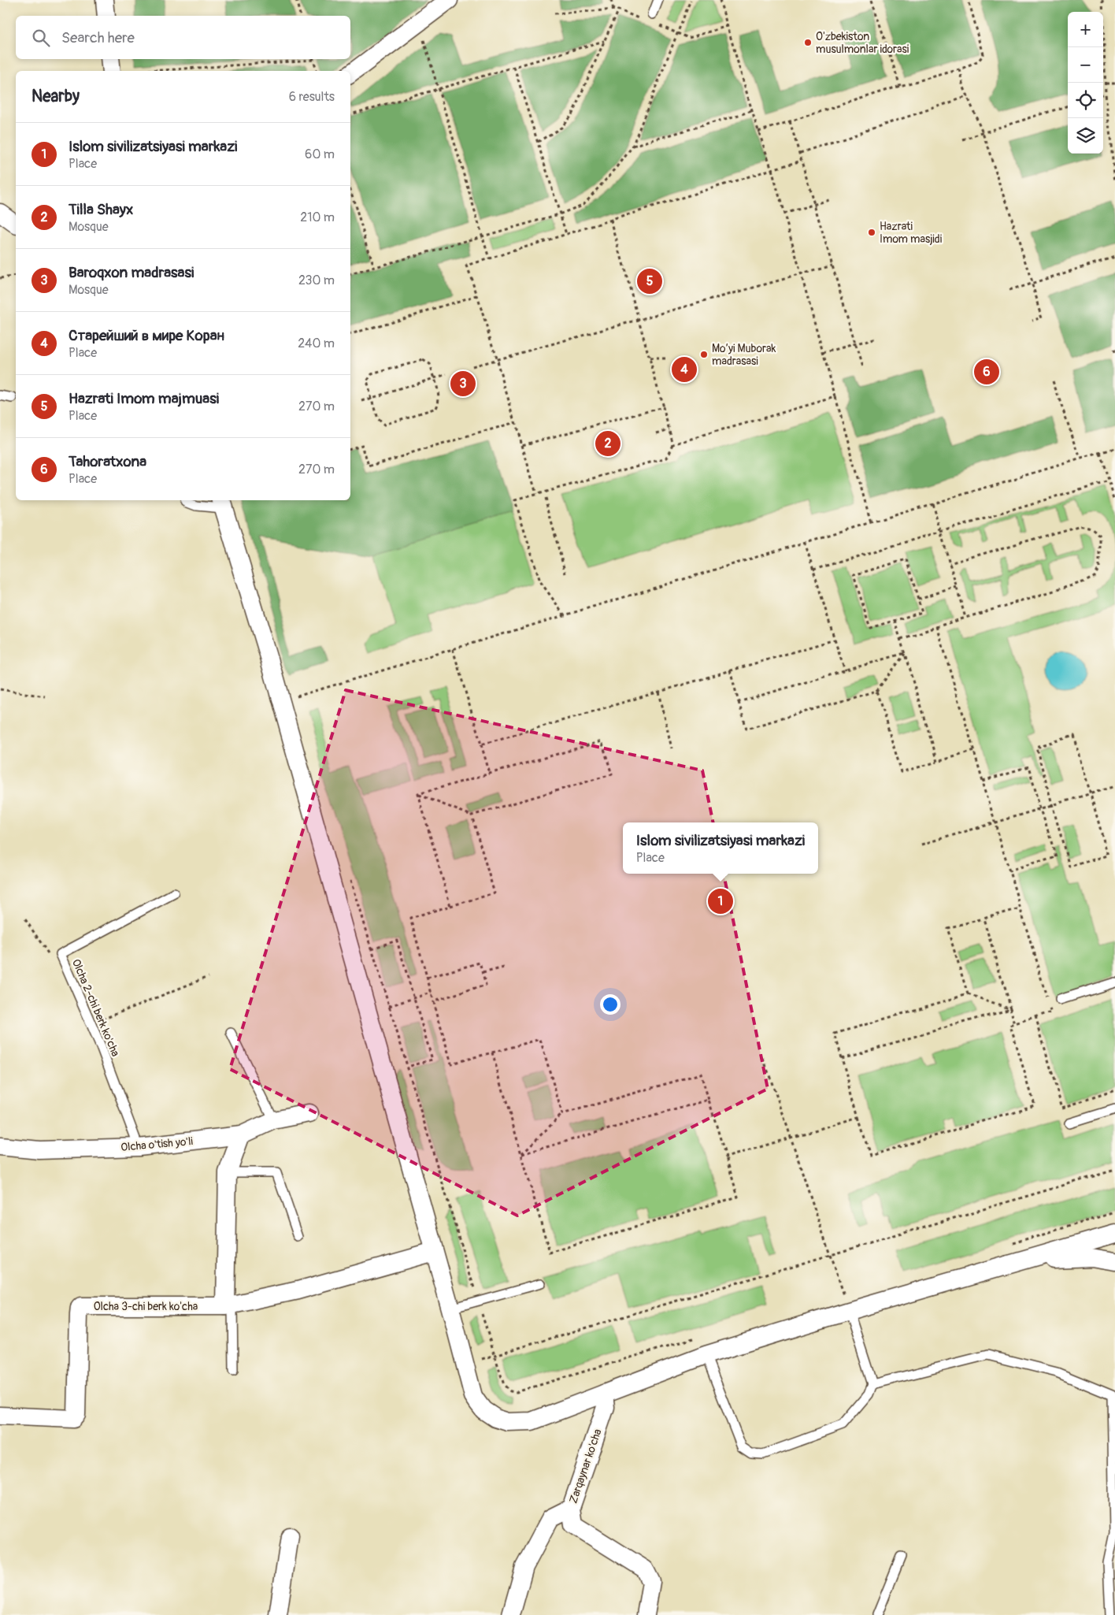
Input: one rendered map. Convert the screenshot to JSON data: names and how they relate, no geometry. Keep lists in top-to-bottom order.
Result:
{
  "streets": {
    "street": ["Olcha o'tish yo'li", "Olcha 3-chi berk ko'cha", "Zarqaynar ko'cha"],
    "lane": ["Olcha 2-chi berk ko'cha"]
  },
  "crossings": [
    ["Olcha 2-chi berk ko'cha", "Olcha o'tish yo'li"]
  ],
  "places": ["O'zbekiston musulmonlar idorasi", "Hazrati Imom masjidi", "Mo’yi Muborak madrasasi"],
  "page": {
    "map_buttons": ["+", "−"],
    "search": "Search here",
    "heading": ["Nearby", "6 results"],
    "list": [
      {
        "mark": "1",
        "name": "Islom sivilizatsiyasi markazi",
        "note": "Place",
        "value": "60 m"
      },
      {
        "mark": "2",
        "name": "Tilla Shayx",
        "note": "Mosque",
        "value": "210 m"
      },
      {
        "mark": "3",
        "name": "Baroqxon madrasasi",
        "note": "Mosque",
        "value": "230 m"
      },
      {
        "mark": "4",
        "name": "Старейший в мире Коран",
        "note": "Place",
        "value": "240 m"
      },
      {
        "mark": "5",
        "name": "Hazrati Imom majmuasi",
        "note": "Place",
        "value": "270 m"
      },
      {
        "mark": "6",
        "name": "Tahoratxona",
        "note": "Place",
        "value": "270 m"
      }
    ],
    "pins": [
      "5",
      "4",
      "6",
      "3",
      "2",
      "1"
    ],
    "popup": ["Islom sivilizatsiyasi markazi", "Place"]
  }
}
